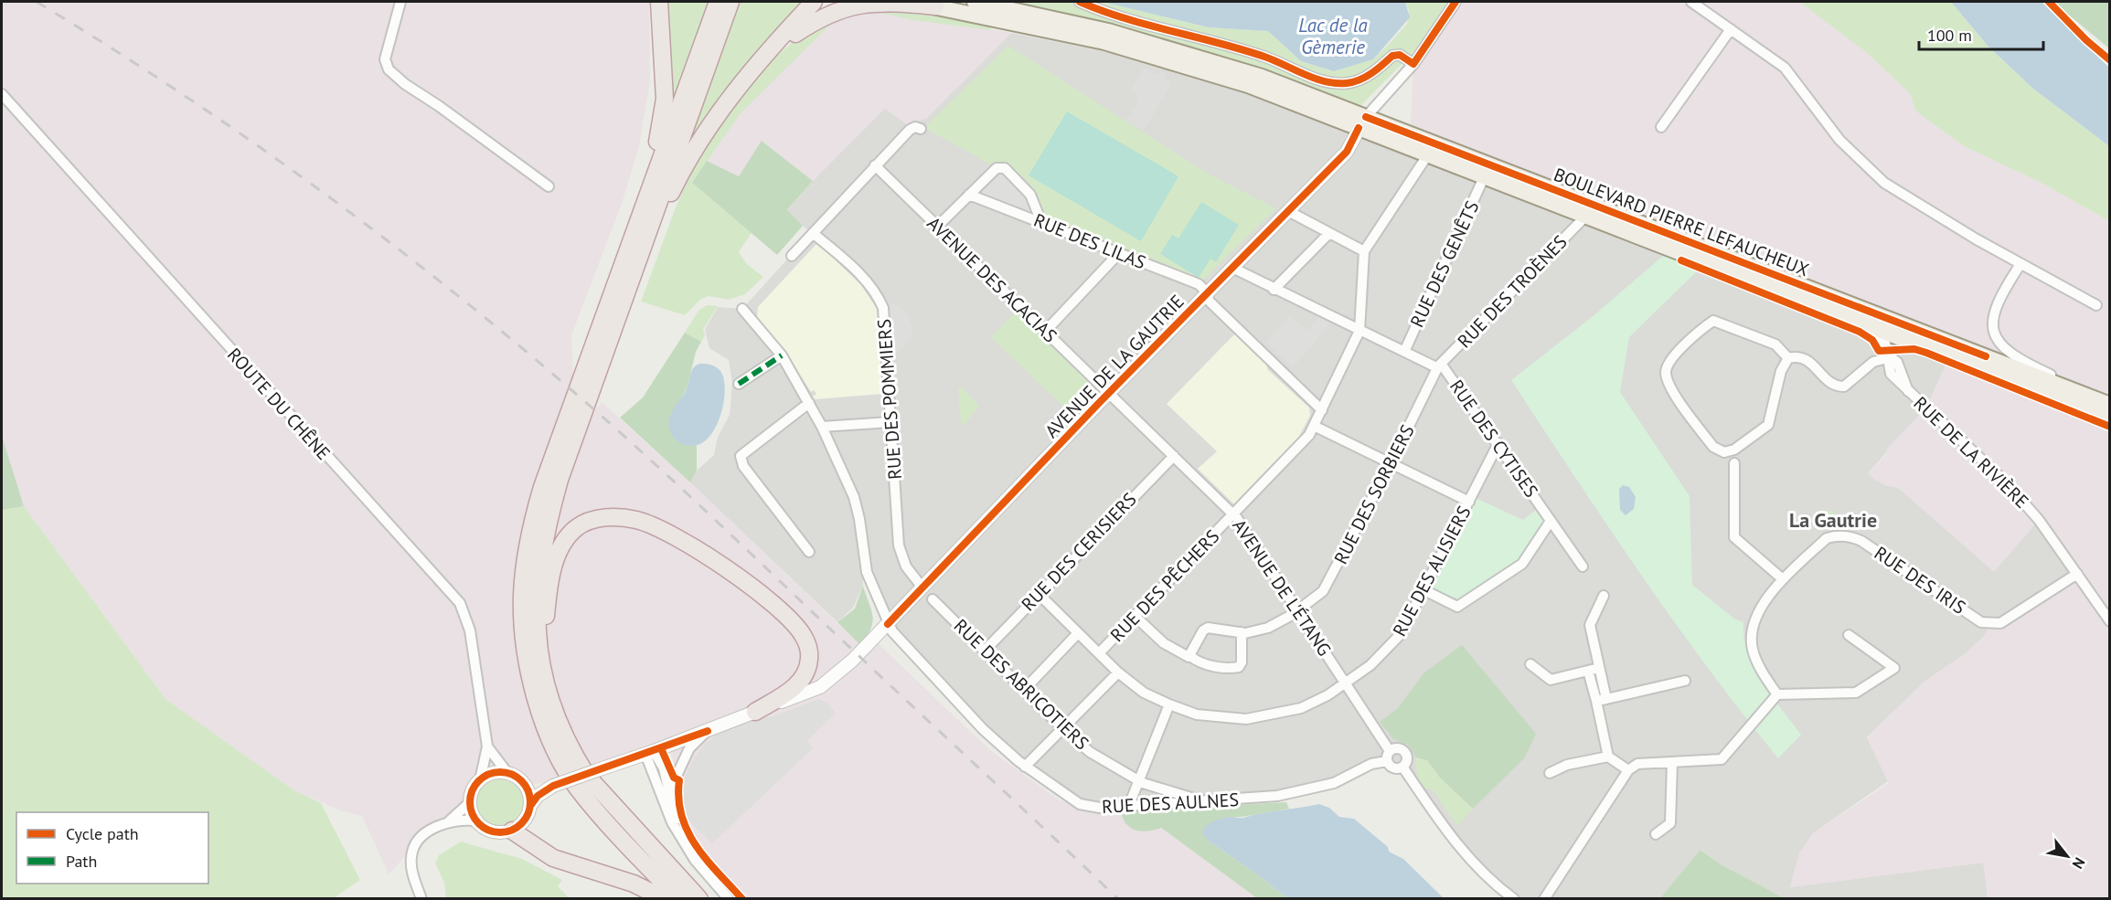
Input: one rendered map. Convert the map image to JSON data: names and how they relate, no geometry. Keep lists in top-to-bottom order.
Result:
{
  "streets": {
    "main road": ["BOULEVARD PIERRE LEFAUCHEUX"],
    "street": [
      "RUE DES LILAS",
      "RUE DES GENÊTS",
      "AVENUE DES ACACIAS",
      "RUE DES TROÈNES",
      "AVENUE DE LA GAUTRIE",
      "RUE DES POMMIERS",
      "ROUTE DU CHÊNE",
      "RUE DES CYTISES",
      "RUE DE LA RIVIÈRE",
      "RUE DES SORBIERS",
      "RUE DES CERISIERS",
      "RUE DES ALISIERS",
      "RUE DES IRIS",
      "RUE DES PÊCHERS",
      "AVENUE DE L'ÉTANG",
      "RUE DES ABRICOTIERS",
      "RUE DES AULNES"
    ]
  },
  "crossings": [
    ["BOULEVARD PIERRE LEFAUCHEUX", "RUE DES GENÊTS"],
    ["BOULEVARD PIERRE LEFAUCHEUX", "RUE DES TROÈNES"],
    ["BOULEVARD PIERRE LEFAUCHEUX", "AVENUE DE LA GAUTRIE"],
    ["BOULEVARD PIERRE LEFAUCHEUX", "RUE DE LA RIVIÈRE"],
    ["RUE DES LILAS", "AVENUE DE LA GAUTRIE"],
    ["RUE DES LILAS", "RUE DES PÊCHERS"],
    ["RUE DES GENÊTS", "RUE DES CYTISES"],
    ["AVENUE DES ACACIAS", "AVENUE DE LA GAUTRIE"],
    ["AVENUE DES ACACIAS", "AVENUE DE L'ÉTANG"],
    ["RUE DES TROÈNES", "RUE DES CYTISES"],
    ["RUE DES TROÈNES", "RUE DES SORBIERS"],
    ["AVENUE DE LA GAUTRIE", "RUE DES POMMIERS"],
    ["AVENUE DE LA GAUTRIE", "ROUTE DU CHÊNE"],
    ["AVENUE DE LA GAUTRIE", "RUE DES CYTISES"],
    ["AVENUE DE LA GAUTRIE", "AVENUE DE L'ÉTANG"],
    ["AVENUE DE LA GAUTRIE", "RUE DES AULNES"],
    ["RUE DES CYTISES", "RUE DES SORBIERS"],
    ["RUE DES CYTISES", "RUE DES ALISIERS"],
    ["RUE DES CYTISES", "RUE DES PÊCHERS"],
    ["RUE DE LA RIVIÈRE", "RUE DES IRIS"],
    ["RUE DES SORBIERS", "AVENUE DE L'ÉTANG"],
    ["RUE DES CERISIERS", "RUE DES ALISIERS"],
    ["RUE DES CERISIERS", "AVENUE DE L'ÉTANG"],
    ["RUE DES CERISIERS", "RUE DES ABRICOTIERS"],
    ["RUE DES ALISIERS", "RUE DES PÊCHERS"],
    ["RUE DES ALISIERS", "AVENUE DE L'ÉTANG"],
    ["RUE DES PÊCHERS", "AVENUE DE L'ÉTANG"],
    ["AVENUE DE L'ÉTANG", "RUE DES AULNES"],
    ["RUE DES ABRICOTIERS", "RUE DES AULNES"]
  ],
  "districts": ["La Gautrie"],
  "water": ["Lac de la Gèmerie"],
  "legend": ["Cycle path", "Path"],
  "scale_bar": "100 m",
  "north": "bottom right"
}
